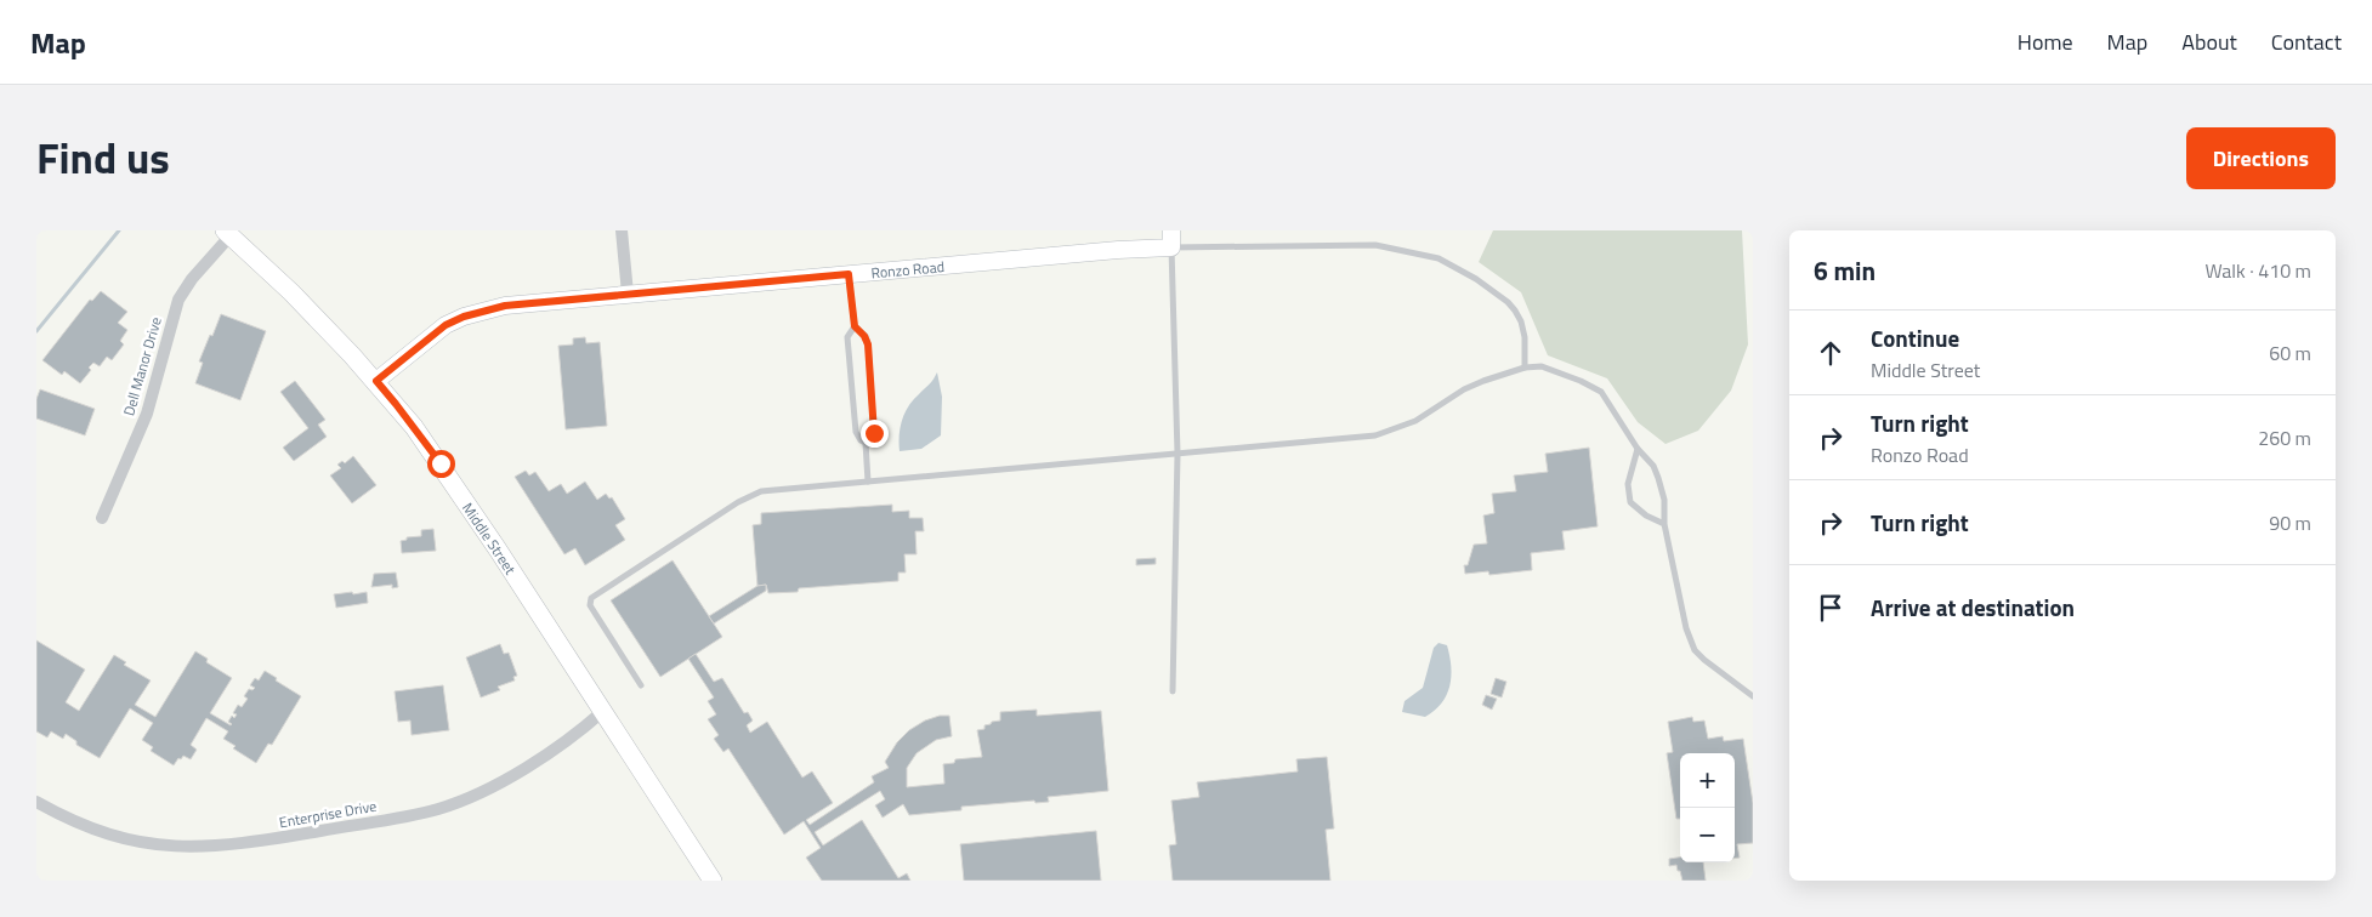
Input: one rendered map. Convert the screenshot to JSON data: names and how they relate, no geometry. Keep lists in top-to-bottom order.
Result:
{
  "streets": {
    "main road": ["Ronzo Road", "Middle Street"],
    "street": ["Dell Manor Drive", "Enterprise Drive"]
  },
  "crossings": [
    ["Ronzo Road", "Middle Street"],
    ["Dell Manor Drive", "Middle Street"],
    ["Middle Street", "Enterprise Drive"]
  ],
  "page": {
    "header": "Map",
    "nav": [
      "Home",
      "Map",
      "About",
      "Contact"
    ],
    "title": "Find us",
    "buttons": "Directions",
    "heading": ["6 min", "Walk · 410 m"],
    "list": [
      ["Continue", "Middle Street", "60 m"],
      ["Turn right", "Ronzo Road", "260 m"],
      ["Turn right", "90 m"],
      "Arrive at destination"
    ],
    "map_buttons": ["+", "−"]
  }
}
